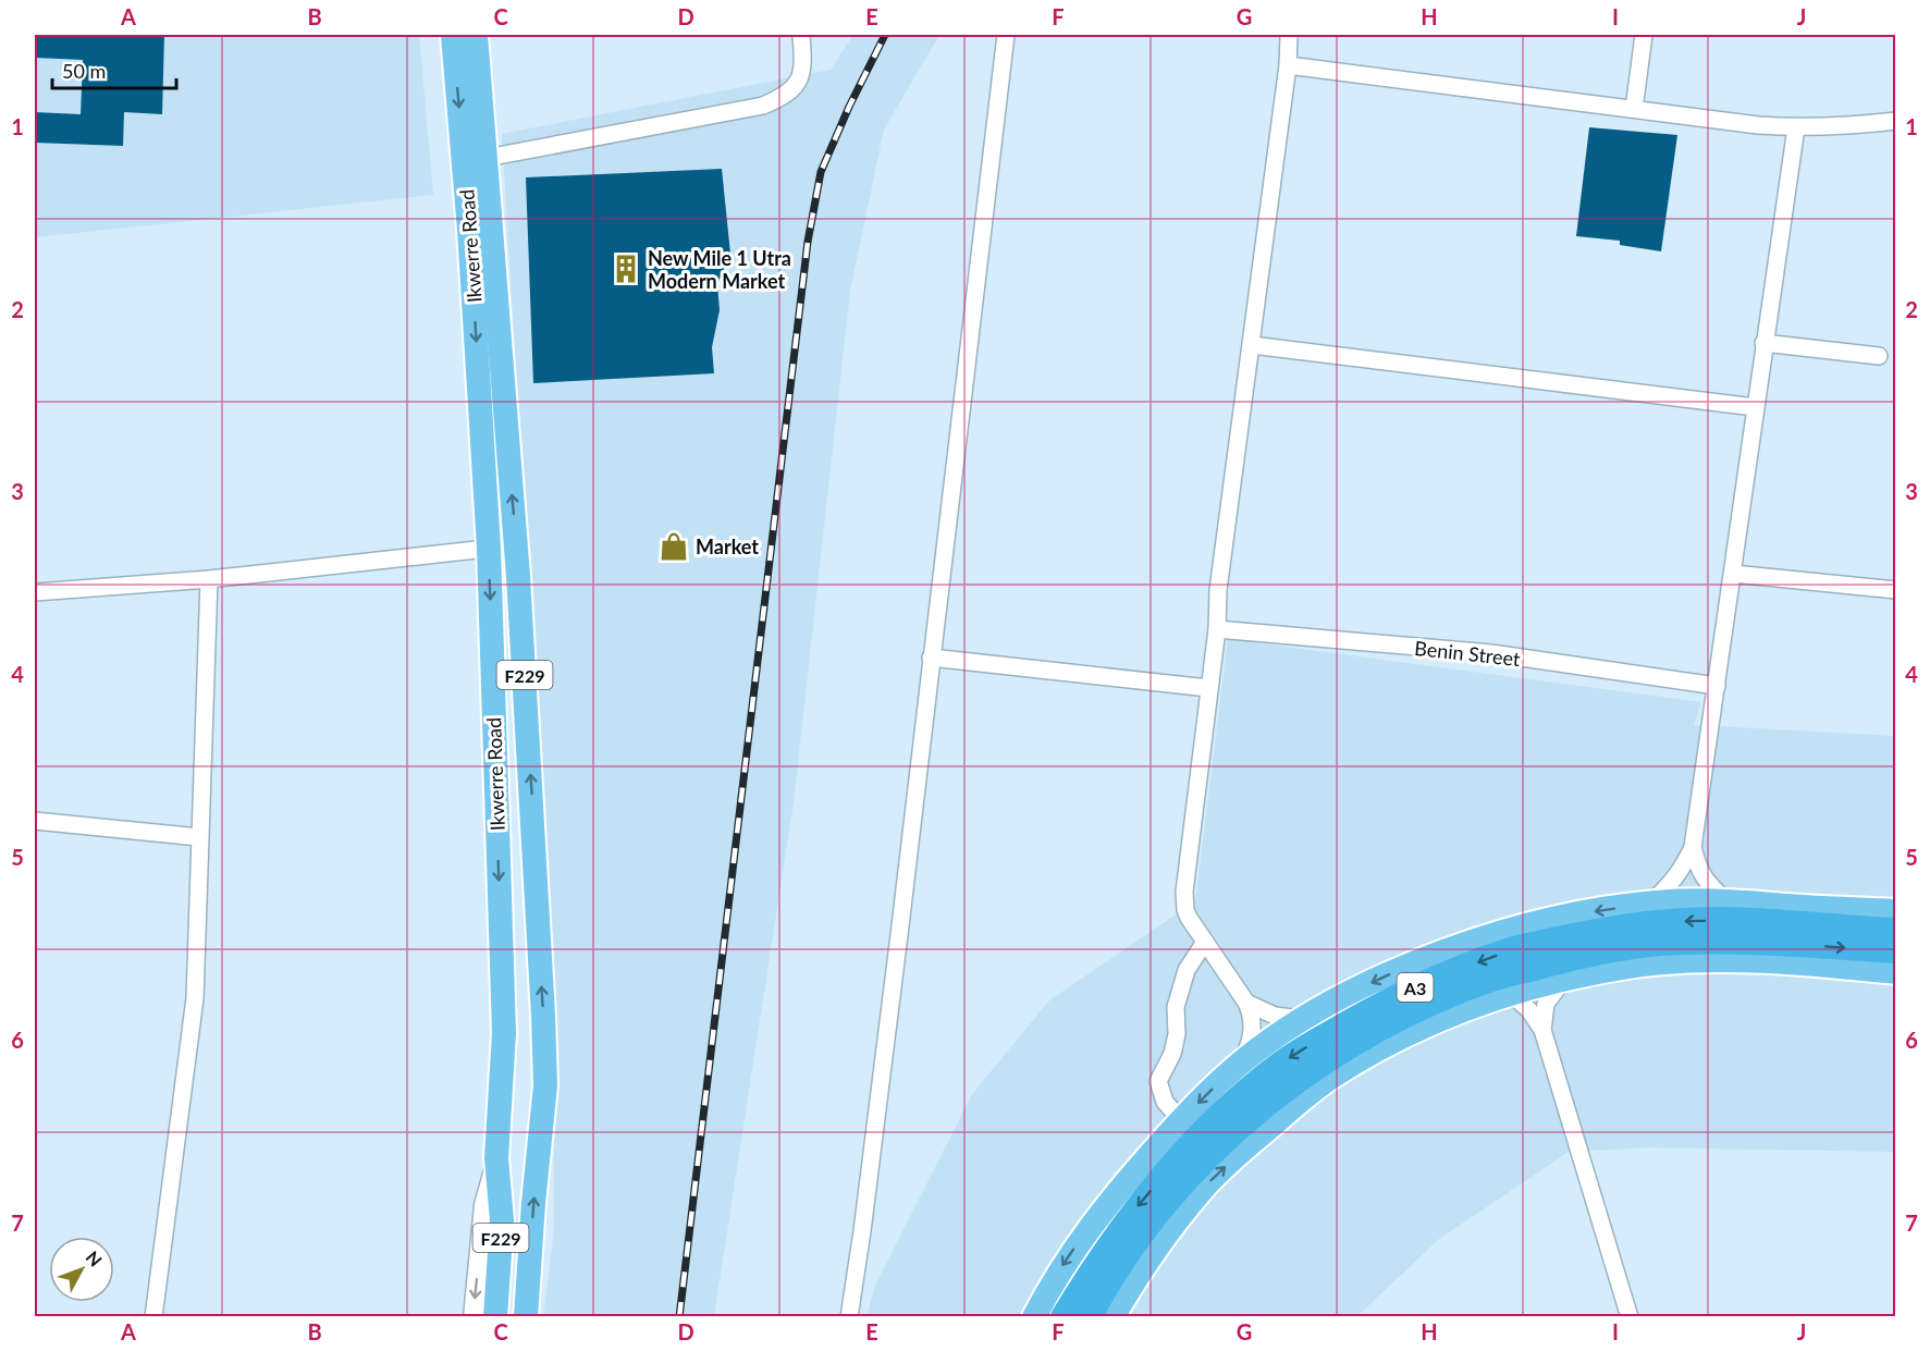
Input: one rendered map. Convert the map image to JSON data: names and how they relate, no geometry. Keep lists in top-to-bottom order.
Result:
{
  "streets": {
    "highway": ["A3"],
    "main road": ["Ikwerre Road", "F229"],
    "street": ["Benin Street"]
  },
  "crossings": [
    ["Ikwerre Road", "F229"]
  ],
  "places": {
    "building": ["New Mile 1 Utra Modern Market"],
    "shop": ["Market"]
  },
  "scale_bar": "50 m",
  "north": "top right",
  "grid": {
    "columns": [
      "A",
      "B",
      "C",
      "D",
      "E",
      "F",
      "G",
      "H",
      "I",
      "J"
    ],
    "rows": [
      "1",
      "2",
      "3",
      "4",
      "5",
      "6",
      "7"
    ]
  }
}
